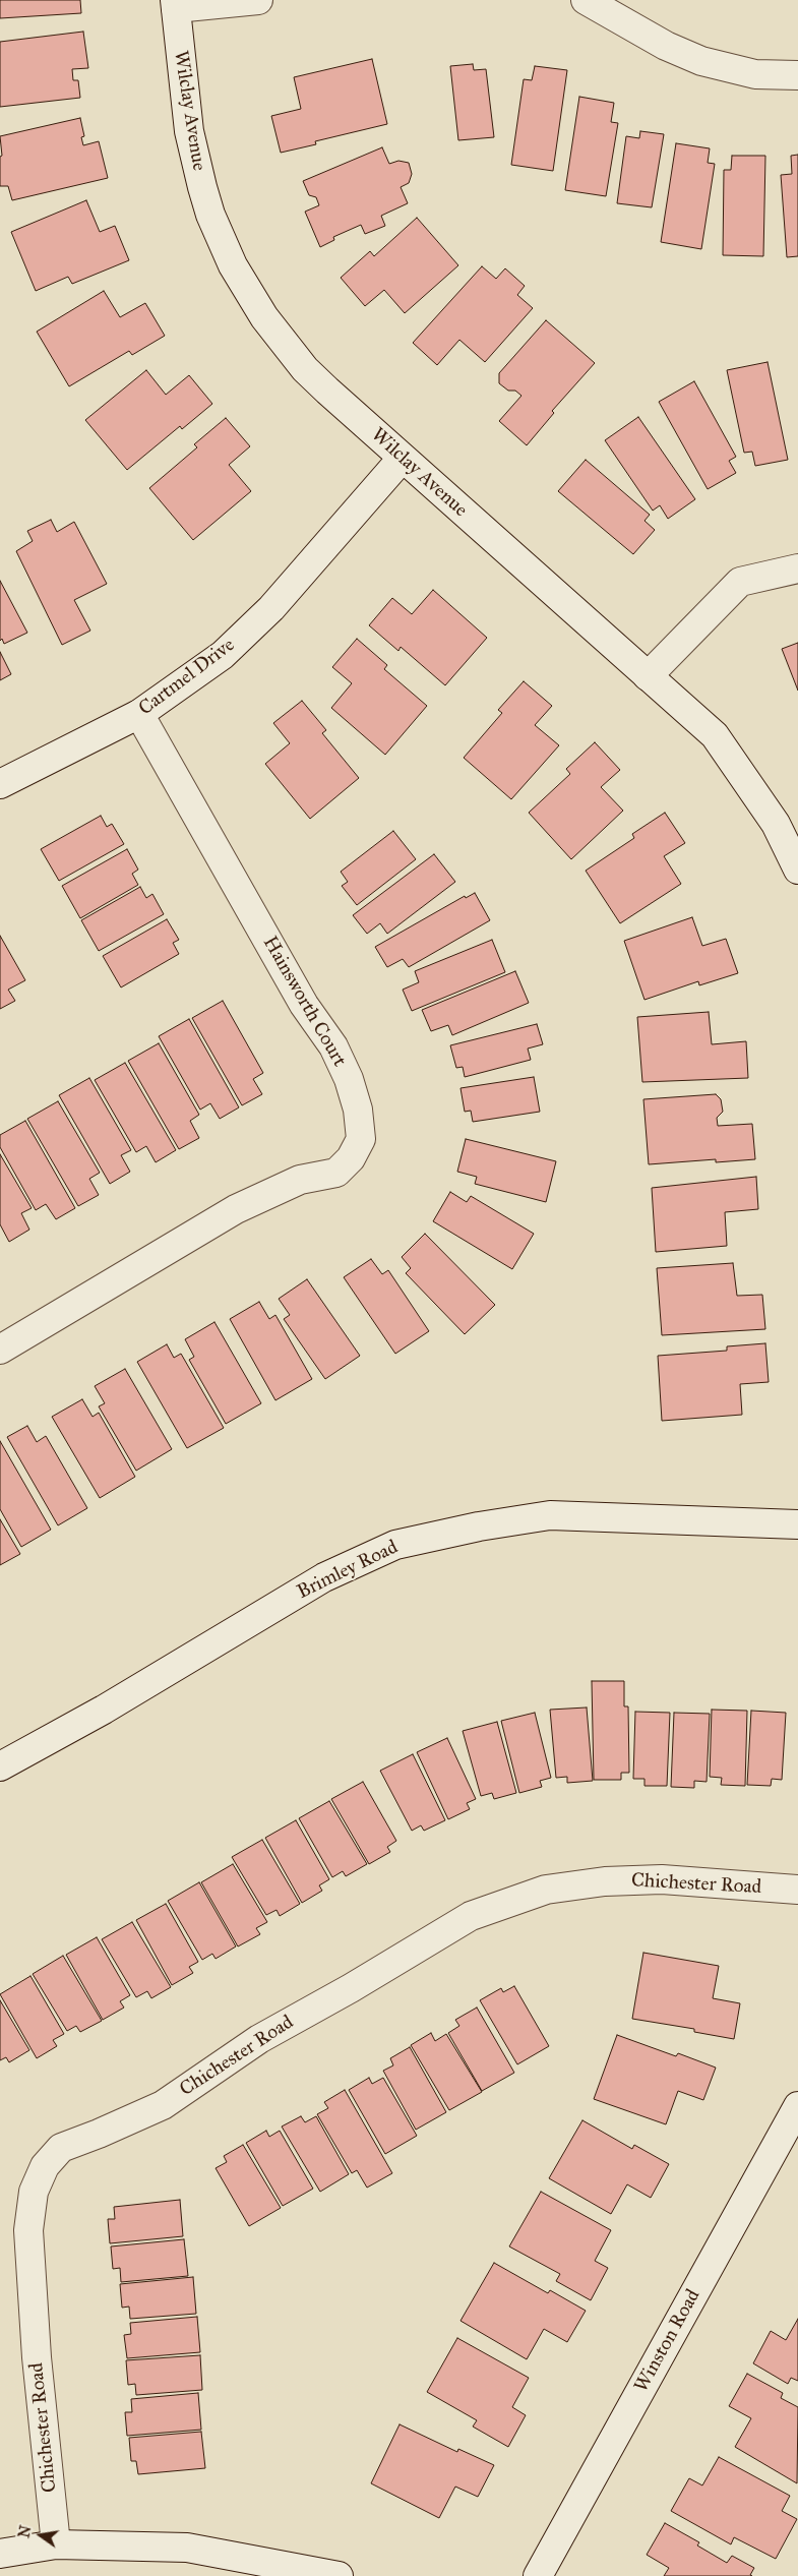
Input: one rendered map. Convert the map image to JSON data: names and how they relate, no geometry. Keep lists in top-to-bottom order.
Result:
{
  "streets": {
    "street": [
      "Wilclay Avenue",
      "Cartmel Drive",
      "Hainsworth Court",
      "Brimley Road",
      "Chichester Road",
      "Winston Road"
    ]
  },
  "crossings": [
    ["Wilclay Avenue", "Cartmel Drive"],
    ["Cartmel Drive", "Hainsworth Court"]
  ],
  "north": "left"
}
